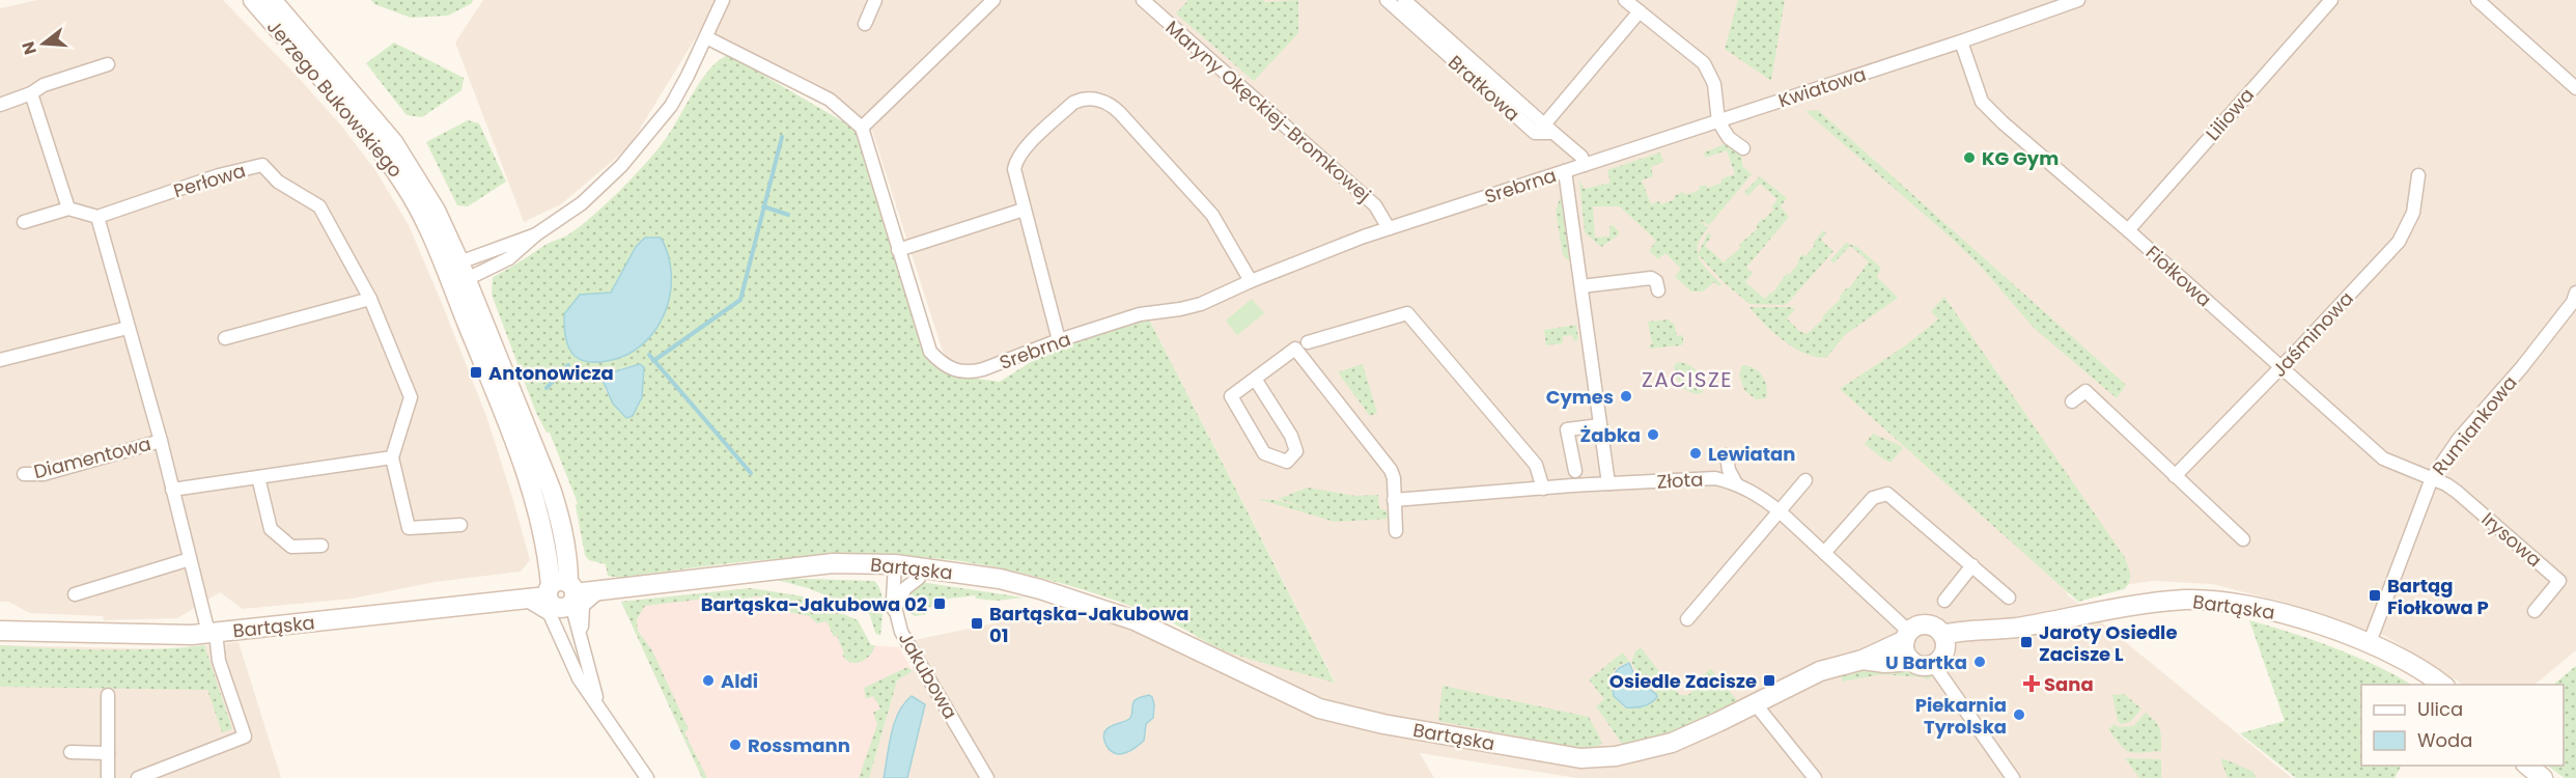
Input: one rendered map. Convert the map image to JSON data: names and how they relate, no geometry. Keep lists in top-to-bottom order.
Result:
{
  "streets": {
    "street": [
      "Kwiatowa",
      "Bratkowa",
      "Jerzego Bukowskiego",
      "Maryny Okęckiej-Bromkowej",
      "Liliowa",
      "Perłowa",
      "Srebrna",
      "Fiołkowa",
      "Jaśminowa",
      "Rumiankowa",
      "Diamentowa",
      "Złota",
      "Irysowa",
      "Bartąska",
      "Jakubowa"
    ]
  },
  "crossings": [
    ["Kwiatowa", "Bratkowa"],
    ["Kwiatowa", "Srebrna"],
    ["Kwiatowa", "Fiołkowa"],
    ["Jerzego Bukowskiego", "Bartąska"],
    ["Maryny Okęckiej-Bromkowej", "Srebrna"],
    ["Liliowa", "Fiołkowa"],
    ["Perłowa", "Diamentowa"],
    ["Srebrna", "Złota"],
    ["Fiołkowa", "Jaśminowa"],
    ["Fiołkowa", "Rumiankowa"],
    ["Fiołkowa", "Irysowa"],
    ["Rumiankowa", "Irysowa"],
    ["Rumiankowa", "Bartąska"],
    ["Diamentowa", "Bartąska"],
    ["Złota", "Bartąska"],
    ["Bartąska", "Jakubowa"]
  ],
  "districts": ["ZACISZE"],
  "places": {
    "other": [
      "KG Gym",
      "Cymes",
      "Żabka",
      "Lewiatan",
      "U Bartka",
      "Aldi",
      "Piekarnia Tyrolska",
      "Rossmann"
    ],
    "transit": [
      "Antonowicza",
      "Bartąg Fiołkowa P",
      "Bartąska-Jakubowa 02",
      "Bartąska-Jakubowa 01",
      "Jaroty Osiedle Zacisze L",
      "Osiedle Zacisze"
    ],
    "health": ["Sana"]
  },
  "legend": ["Ulica", "Woda"],
  "north": "left"
}
